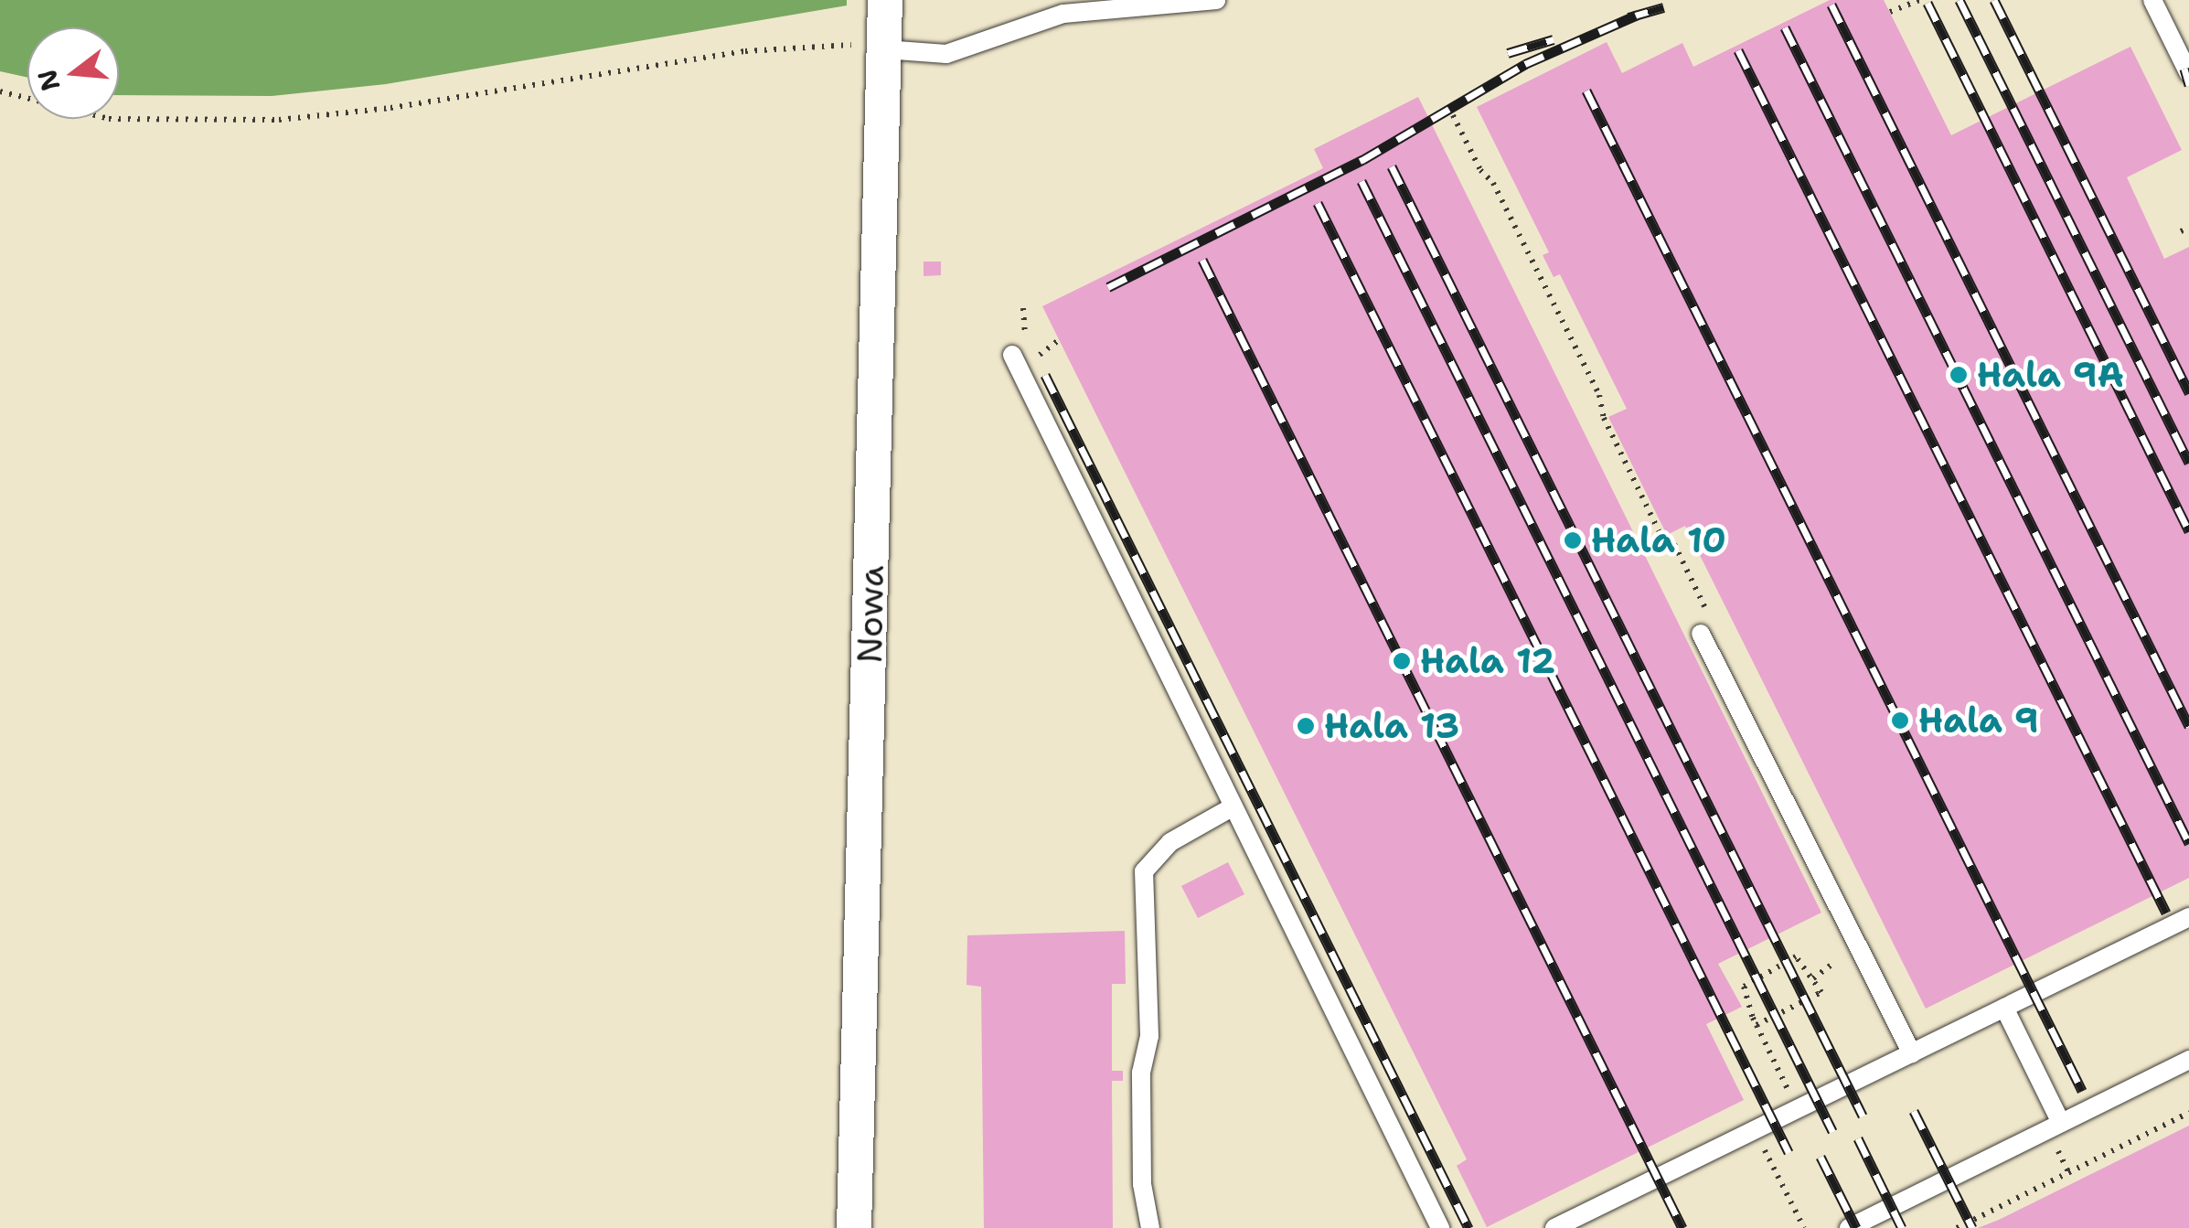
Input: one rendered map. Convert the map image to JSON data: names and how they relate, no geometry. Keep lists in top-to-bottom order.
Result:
{
  "streets": {
    "street": ["Nowa"]
  },
  "places": [
    "Hala 9A",
    "Hala 10",
    "Hala 12",
    "Hala 9",
    "Hala 13"
  ],
  "north": "left"
}
